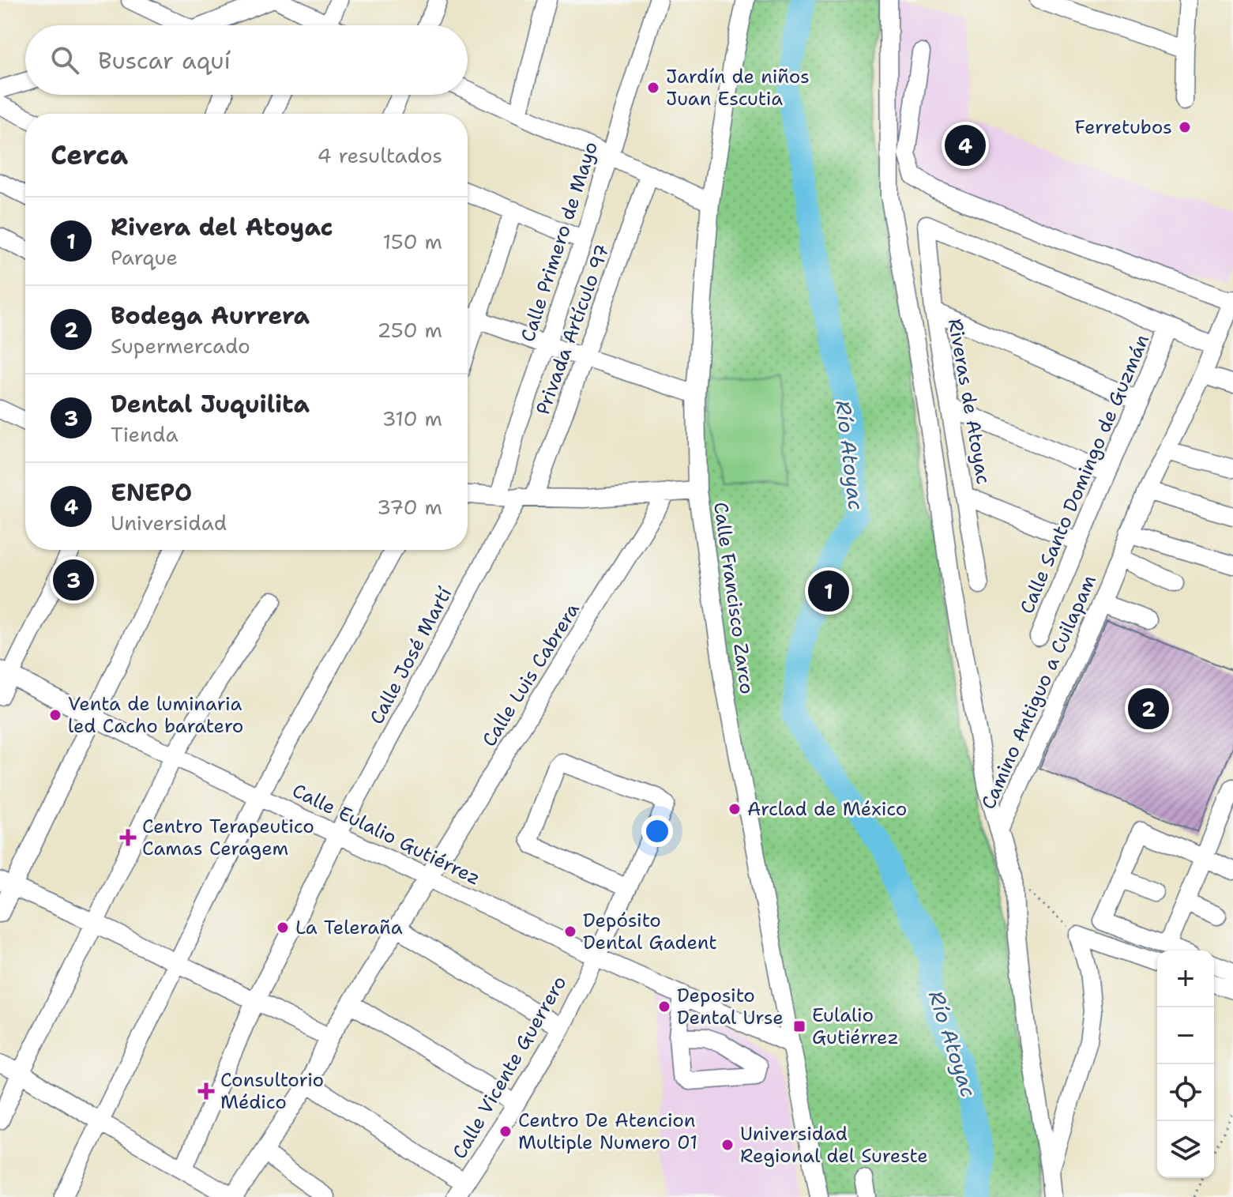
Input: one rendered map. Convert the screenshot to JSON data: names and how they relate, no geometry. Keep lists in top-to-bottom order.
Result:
{
  "streets": {
    "street": [
      "Calle Primero de Mayo",
      "Privada Artículo 97",
      "Riveras de Atoyac",
      "Calle Santo Domingo de Guzmán",
      "Calle Francisco Zarco",
      "Calle José Martí",
      "Calle Luis Cabrera",
      "Camino Antiguo a Cuilapam",
      "Calle Eulalio Gutiérrez",
      "Calle Vicente Guerrero"
    ]
  },
  "crossings": [
    ["Privada Artículo 97", "Calle José Martí"],
    ["Riveras de Atoyac", "Calle Santo Domingo de Guzmán"],
    ["Calle Francisco Zarco", "Calle Eulalio Gutiérrez"],
    ["Calle José Martí", "Calle Eulalio Gutiérrez"],
    ["Calle Luis Cabrera", "Calle Eulalio Gutiérrez"],
    ["Calle Eulalio Gutiérrez", "Calle Vicente Guerrero"]
  ],
  "water": ["Río Atoyac"],
  "places": {
    "other": [
      "Jardín de niños Juan Escutia",
      "Ferretubos",
      "Venta de luminaria led Cacho baratero",
      "Arclad de México",
      "La Teleraña",
      "Depósito Dental Gadent",
      "Deposito Dental Urse",
      "Centro De Atencion Multiple Numero 01",
      "Universidad Regional del Sureste"
    ],
    "health": ["Centro Terapeutico Camas Ceragem", "Consultorio Médico"],
    "transit": ["Eulalio Gutiérrez"]
  },
  "page": {
    "search": "Buscar aquí",
    "heading": ["Cerca", "4 resultados"],
    "pins": [
      "4",
      "3",
      "1",
      "2"
    ],
    "list": [
      {
        "mark": "1",
        "name": "Rivera del Atoyac",
        "note": "Parque",
        "value": "150 m"
      },
      {
        "mark": "2",
        "name": "Bodega Aurrera",
        "note": "Supermercado",
        "value": "250 m"
      },
      {
        "mark": "3",
        "name": "Dental Juquilita",
        "note": "Tienda",
        "value": "310 m"
      },
      {
        "mark": "4",
        "name": "ENEPO",
        "note": "Universidad",
        "value": "370 m"
      }
    ],
    "map_buttons": ["+", "−"]
  }
}
